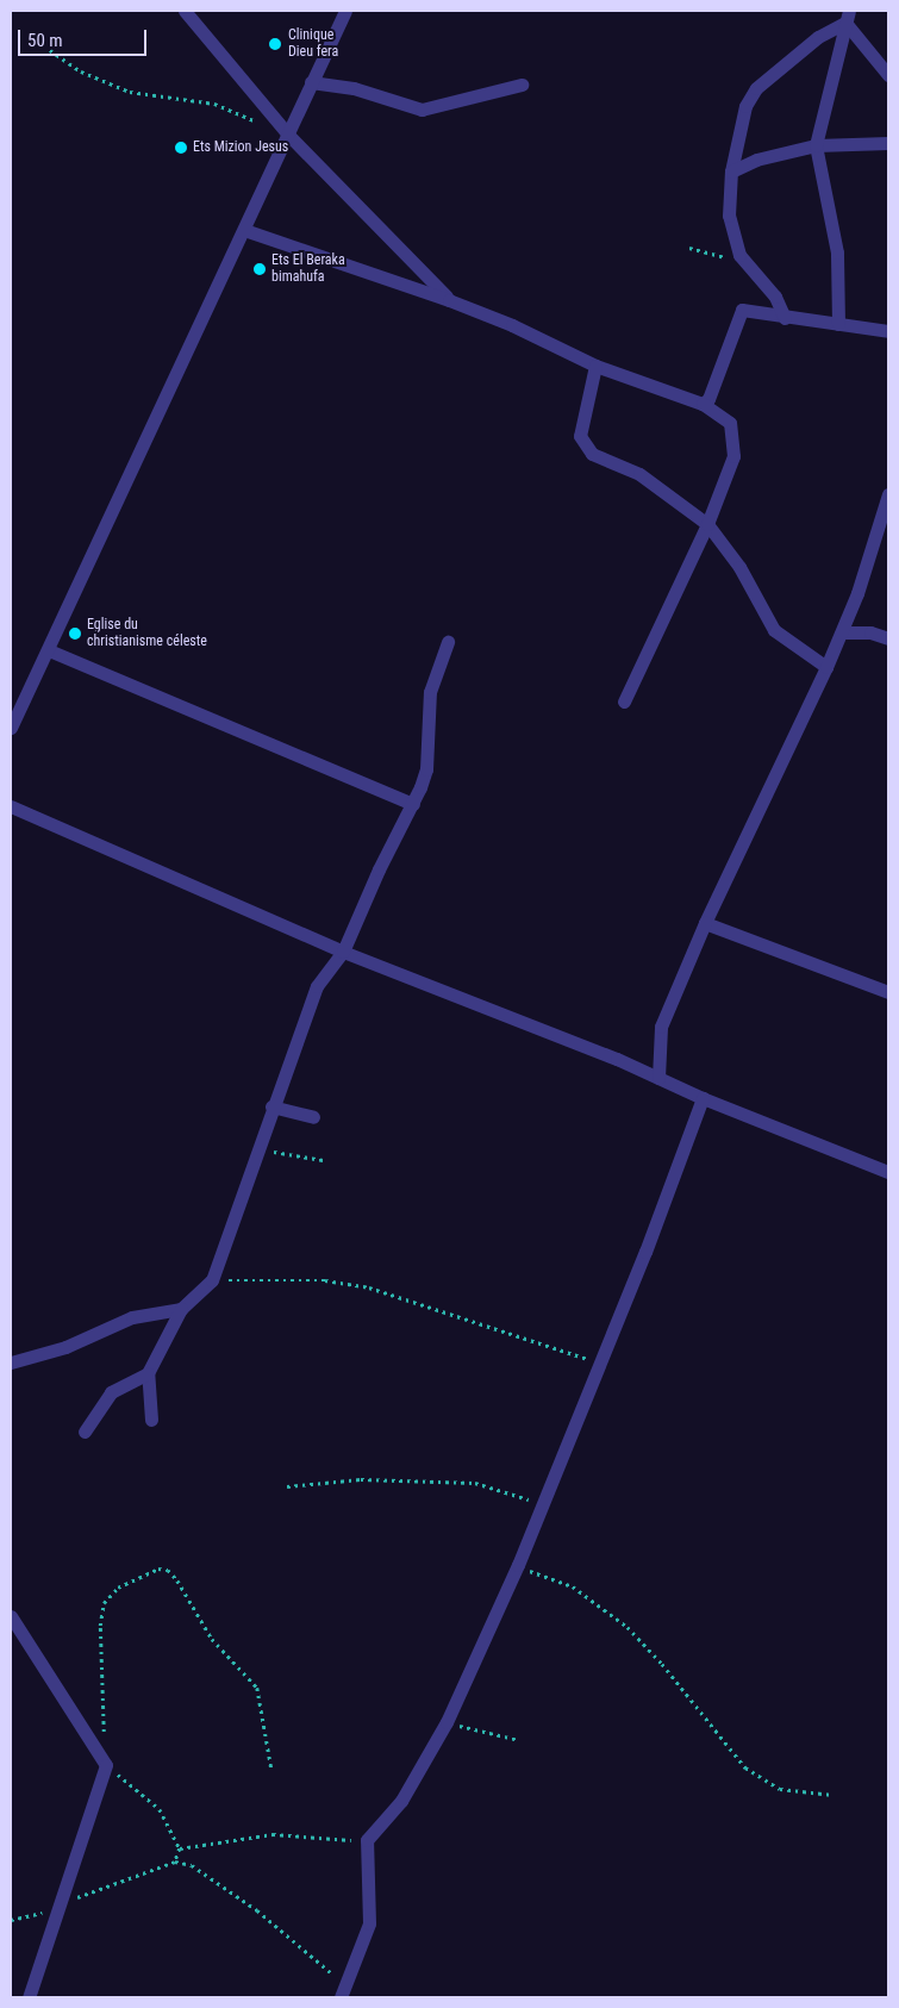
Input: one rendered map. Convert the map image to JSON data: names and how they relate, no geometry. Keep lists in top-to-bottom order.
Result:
{
  "places": [
    "Clinique Dieu fera",
    "Ets Mizion Jesus",
    "Ets El Beraka bimahufa",
    "Eglise du christianisme céleste"
  ],
  "scale_bar": "50 m"
}
